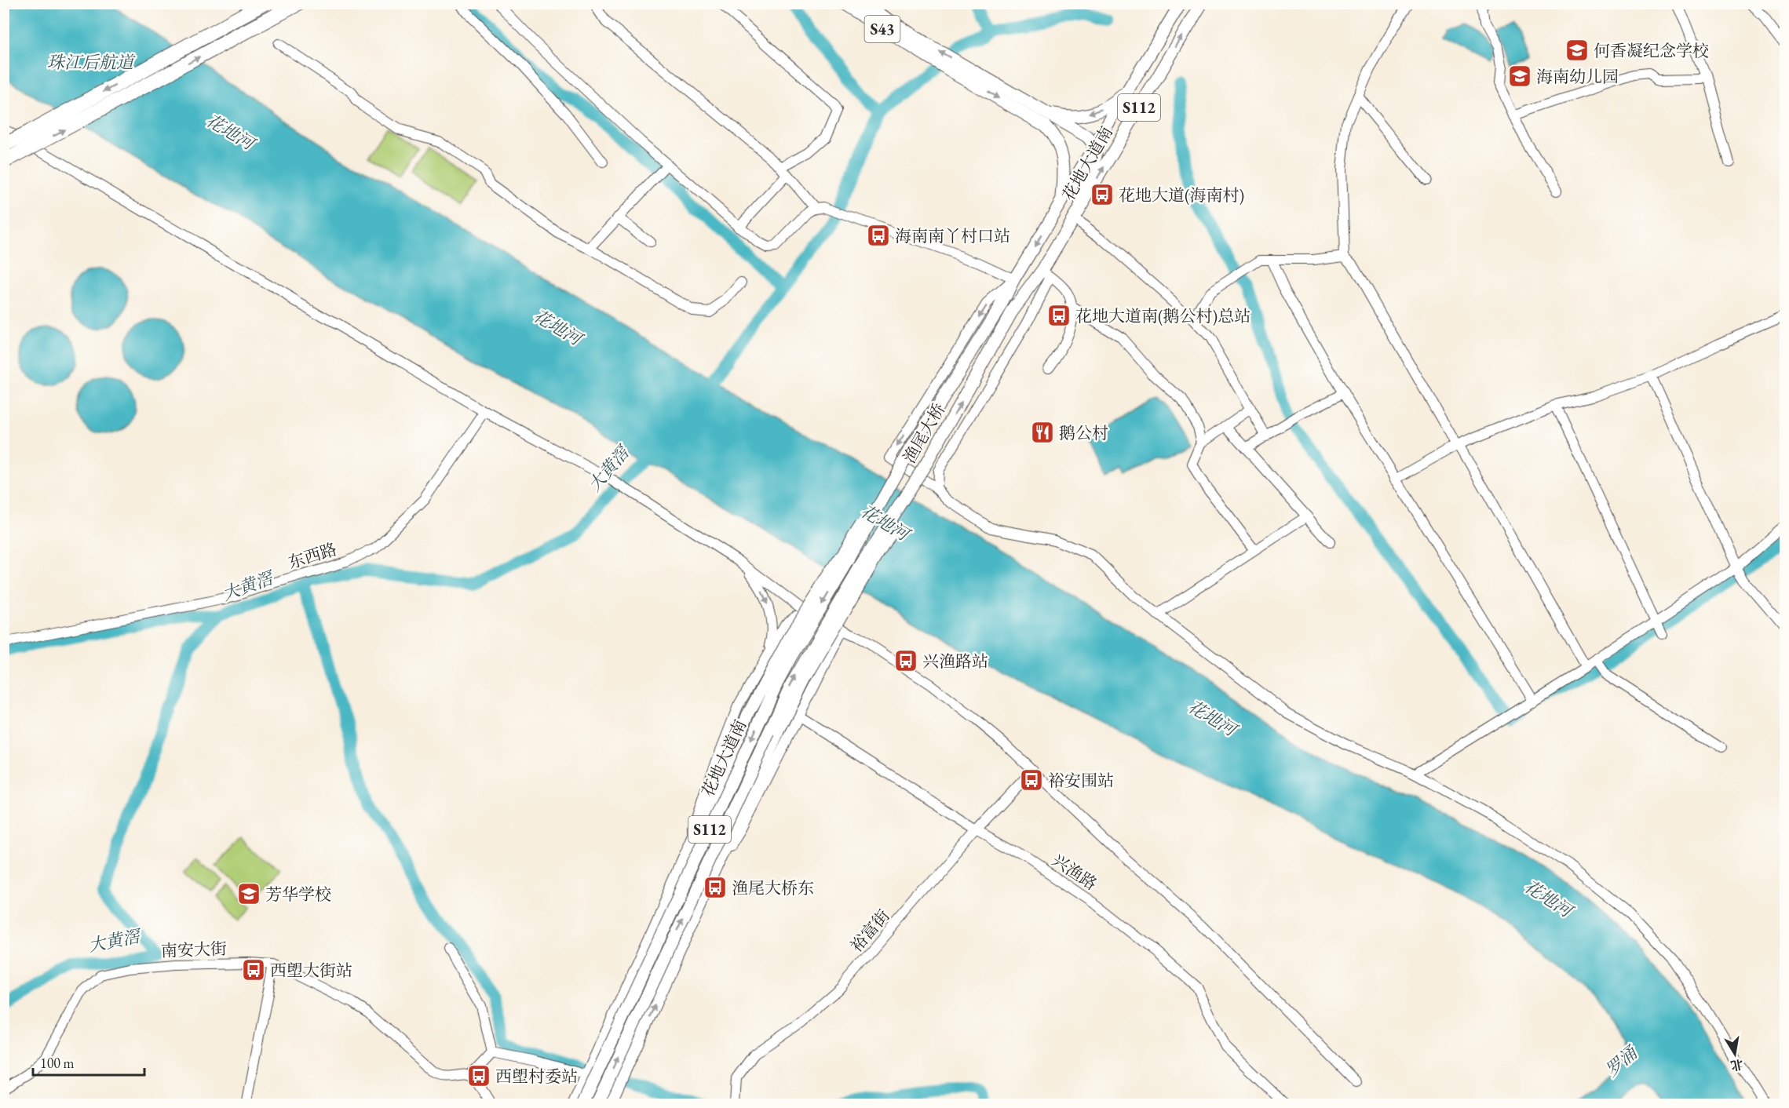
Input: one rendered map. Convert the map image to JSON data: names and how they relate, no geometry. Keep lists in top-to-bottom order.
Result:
{
  "streets": {
    "main road": [
      "S43",
      "S112",
      "花地大道南",
      "渔尾大桥"
    ],
    "street": [
      "东西路",
      "兴渔路",
      "裕富街",
      "南安大街"
    ]
  },
  "crossings": [
    ["S43", "花地大道南"],
    ["花地大道南", "渔尾大桥"],
    ["兴渔路", "裕富街"]
  ],
  "one_way": ["渔尾大桥"],
  "water": [
    "珠江后航道",
    "花地河",
    "大黄滘",
    "罗涌"
  ],
  "places": {
    "school or university": ["何香凝纪念学校", "海南幼儿园", "芳华学校"],
    "bus stop": [
      "花地大道(海南村)",
      "海南南丫村口站",
      "花地大道南(鹅公村)总站",
      "兴渔路站",
      "裕安围站",
      "渔尾大桥东",
      "西塱大街站",
      "西塱村委站"
    ],
    "restaurant": ["鹅公村"]
  },
  "scale_bar": "100 m",
  "north": "bottom"
}
